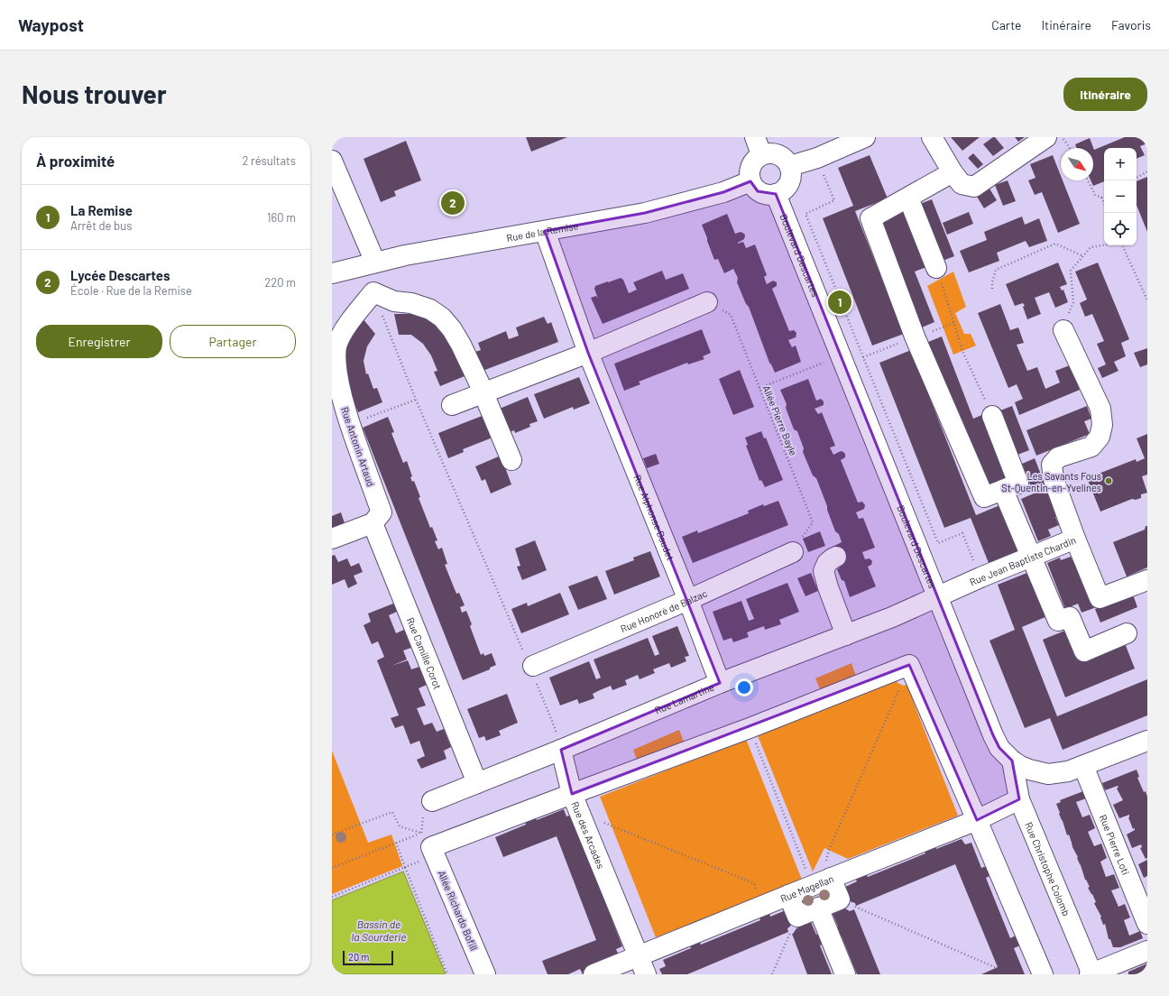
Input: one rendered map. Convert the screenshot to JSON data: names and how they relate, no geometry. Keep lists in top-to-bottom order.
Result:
{
  "streets": {
    "street": [
      "Rue de la Remise",
      "Boulevard Descartes",
      "Rue Antonin Artaud",
      "Rue Alphonse Daudet",
      "Rue Jean Baptiste Chardin",
      "Rue Honoré de Balzac",
      "Rue Camille Corot",
      "Rue Lamartine",
      "Rue des Arcades",
      "Rue Pierre Loti",
      "Rue Christophe Colomb",
      "Rue Magellan",
      "Allée Richardo Bofill"
    ],
    "path": ["Allée Pierre Bayle"]
  },
  "crossings": [
    ["Rue de la Remise", "Boulevard Descartes"],
    ["Rue de la Remise", "Rue Alphonse Daudet"],
    ["Boulevard Descartes", "Rue Jean Baptiste Chardin"],
    ["Boulevard Descartes", "Rue Lamartine"],
    ["Boulevard Descartes", "Rue Pierre Loti"],
    ["Boulevard Descartes", "Rue Christophe Colomb"],
    ["Allée Pierre Bayle", "Rue Honoré de Balzac"],
    ["Rue Antonin Artaud", "Rue Camille Corot"],
    ["Rue Alphonse Daudet", "Rue Honoré de Balzac"],
    ["Rue Alphonse Daudet", "Rue Lamartine"],
    ["Rue Jean Baptiste Chardin", "Rue Lamartine"],
    ["Rue Camille Corot", "Rue Lamartine"],
    ["Rue des Arcades", "Rue Magellan"],
    ["Rue des Arcades", "Allée Richardo Bofill"],
    ["Rue Christophe Colomb", "Rue Magellan"]
  ],
  "water": ["Bassin de la Sourderie"],
  "places": ["Les Savants Fous St-Quentin-en-Yvelines"],
  "scale_bar": "20 m",
  "north": "bottom right",
  "page": {
    "header": "Waypost",
    "nav": ["Carte", "Itinéraire", "Favoris"],
    "buttons": [
      "Itinéraire",
      ["Enregistrer", "Partager"]
    ],
    "title": "Nous trouver",
    "heading": ["À proximité", "2 résultats"],
    "map_buttons": ["+", "−"],
    "list": [
      {
        "mark": "1",
        "name": "La Remise",
        "note": "Arrêt de bus",
        "value": "160 m"
      },
      {
        "mark": "2",
        "name": "Lycée Descartes",
        "note": "École · Rue de la Remise",
        "value": "220 m"
      }
    ],
    "pins": ["2", "1"],
    "scale": "20 m"
  }
}
